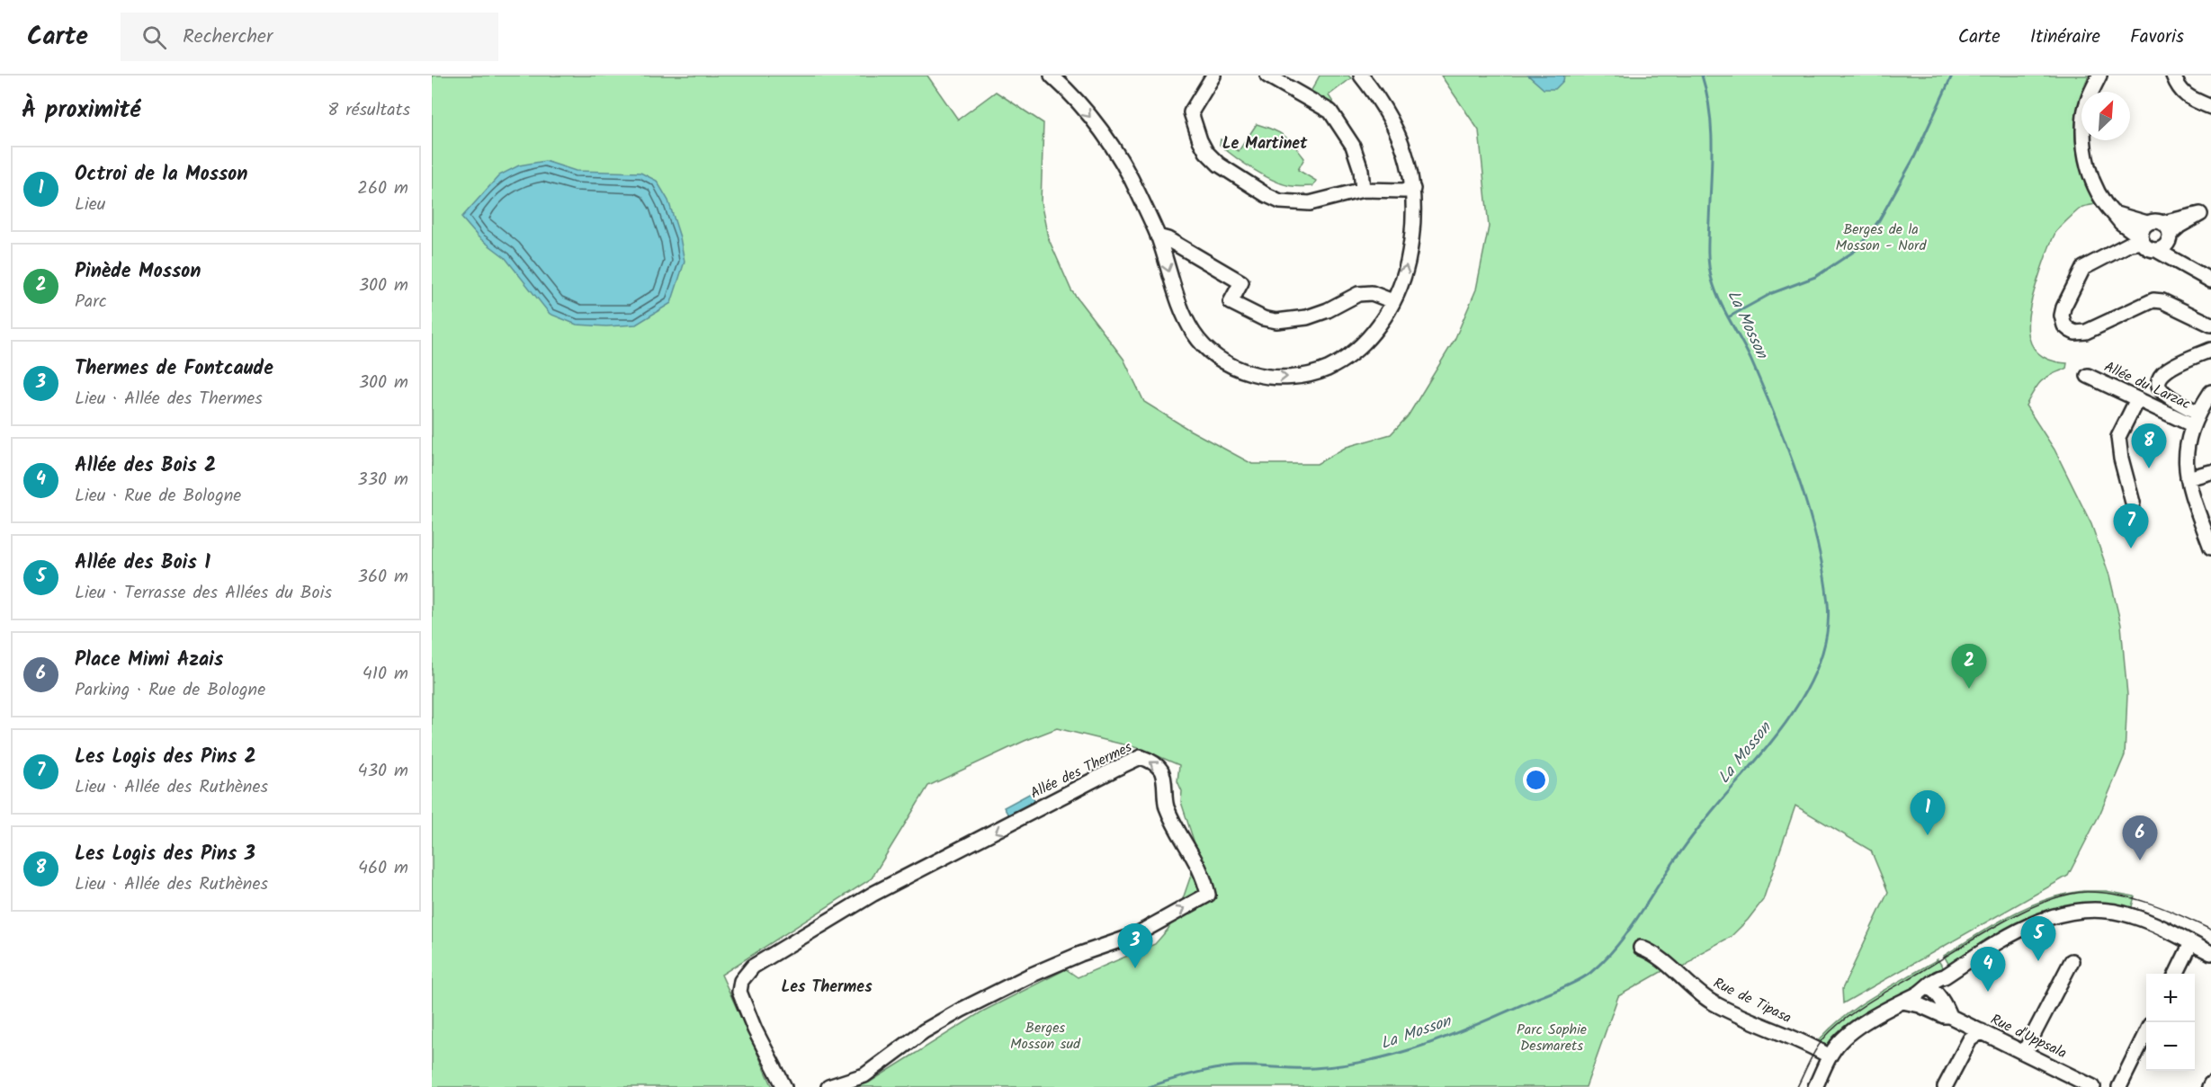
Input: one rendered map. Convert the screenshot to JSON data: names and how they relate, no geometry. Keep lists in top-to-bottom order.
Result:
{
  "streets": {
    "street": [
      "Allée du Larzac",
      "Allée des Thermes",
      "Rue de Tipasa",
      "Rue d'Uppsala"
    ]
  },
  "districts": ["Le Martinet", "Les Thermes"],
  "water": ["La Mosson"],
  "parks": ["Berges de la Mosson - Nord", "Berges Mosson sud", "Parc Sophie Desmarets"],
  "north": "top right",
  "page": {
    "header": "Carte",
    "search": "Rechercher",
    "nav": ["Carte", "Itinéraire", "Favoris"],
    "heading": ["À proximité", "8 résultats"],
    "list": [
      {
        "mark": "1",
        "name": "Octroi de la Mosson",
        "note": "Lieu",
        "value": "260 m"
      },
      {
        "mark": "2",
        "name": "Pinède Mosson",
        "note": "Parc",
        "value": "300 m"
      },
      {
        "mark": "3",
        "name": "Thermes de Fontcaude",
        "note": "Lieu · Allée des Thermes",
        "value": "300 m"
      },
      {
        "mark": "4",
        "name": "Allée des Bois 2",
        "note": "Lieu · Rue de Bologne",
        "value": "330 m"
      },
      {
        "mark": "5",
        "name": "Allée des Bois 1",
        "note": "Lieu · Terrasse des Allées du Bois",
        "value": "360 m"
      },
      {
        "mark": "6",
        "name": "Place Mimi Azais",
        "note": "Parking · Rue de Bologne",
        "value": "410 m"
      },
      {
        "mark": "7",
        "name": "Les Logis des Pins 2",
        "note": "Lieu · Allée des Ruthènes",
        "value": "430 m"
      },
      {
        "mark": "8",
        "name": "Les Logis des Pins 3",
        "note": "Lieu · Allée des Ruthènes",
        "value": "460 m"
      }
    ],
    "pins": [
      "8",
      "7",
      "2",
      "1",
      "6",
      "5",
      "3",
      "4"
    ],
    "map_buttons": ["+", "−"]
  }
}
